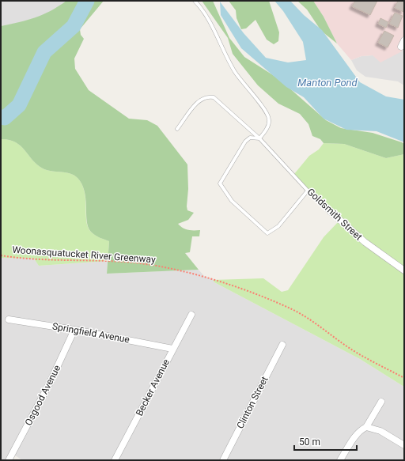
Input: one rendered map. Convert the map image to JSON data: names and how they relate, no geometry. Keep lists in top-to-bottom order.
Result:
{
  "streets": {
    "street": [
      "Goldsmith Street",
      "Springfield Avenue",
      "Becker Avenue",
      "Osgood Avenue",
      "Clinton Street"
    ],
    "path": ["Woonasquatucket River Greenway"]
  },
  "crossings": [
    ["Springfield Avenue", "Becker Avenue"],
    ["Springfield Avenue", "Osgood Avenue"]
  ],
  "water": ["Manton Pond"],
  "scale_bar": "50 m"
}
